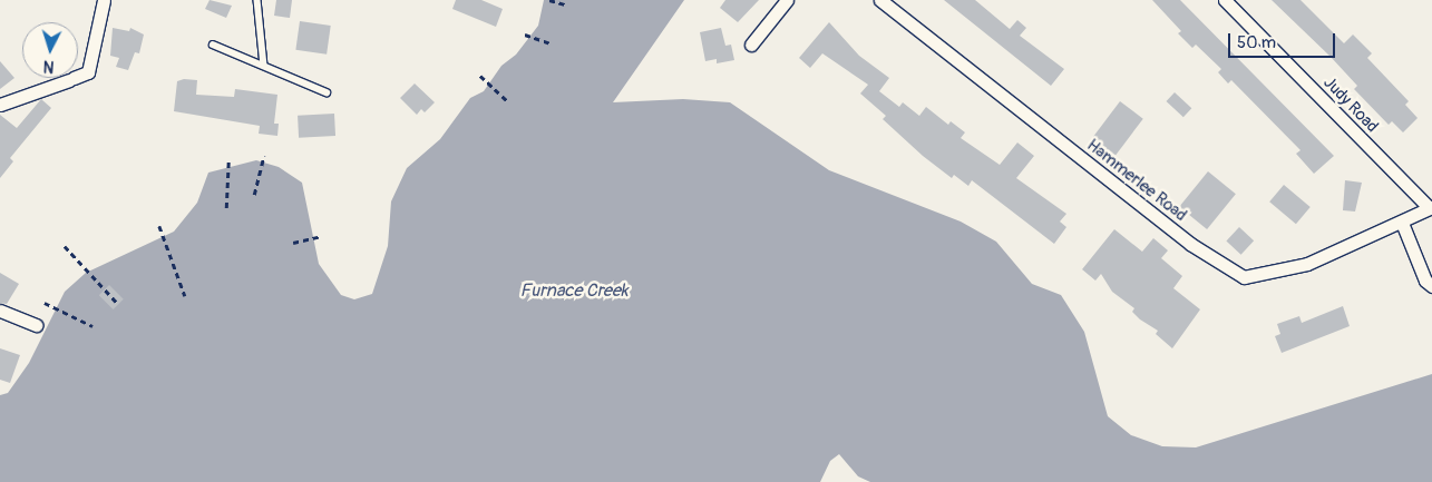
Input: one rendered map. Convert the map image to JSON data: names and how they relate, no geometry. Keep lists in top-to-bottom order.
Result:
{
  "streets": {
    "street": ["Judy Road", "Hammerlee Road"]
  },
  "crossings": [
    ["Judy Road", "Hammerlee Road"]
  ],
  "water": ["Furnace Creek"],
  "scale_bar": "50 m",
  "north": "bottom"
}
